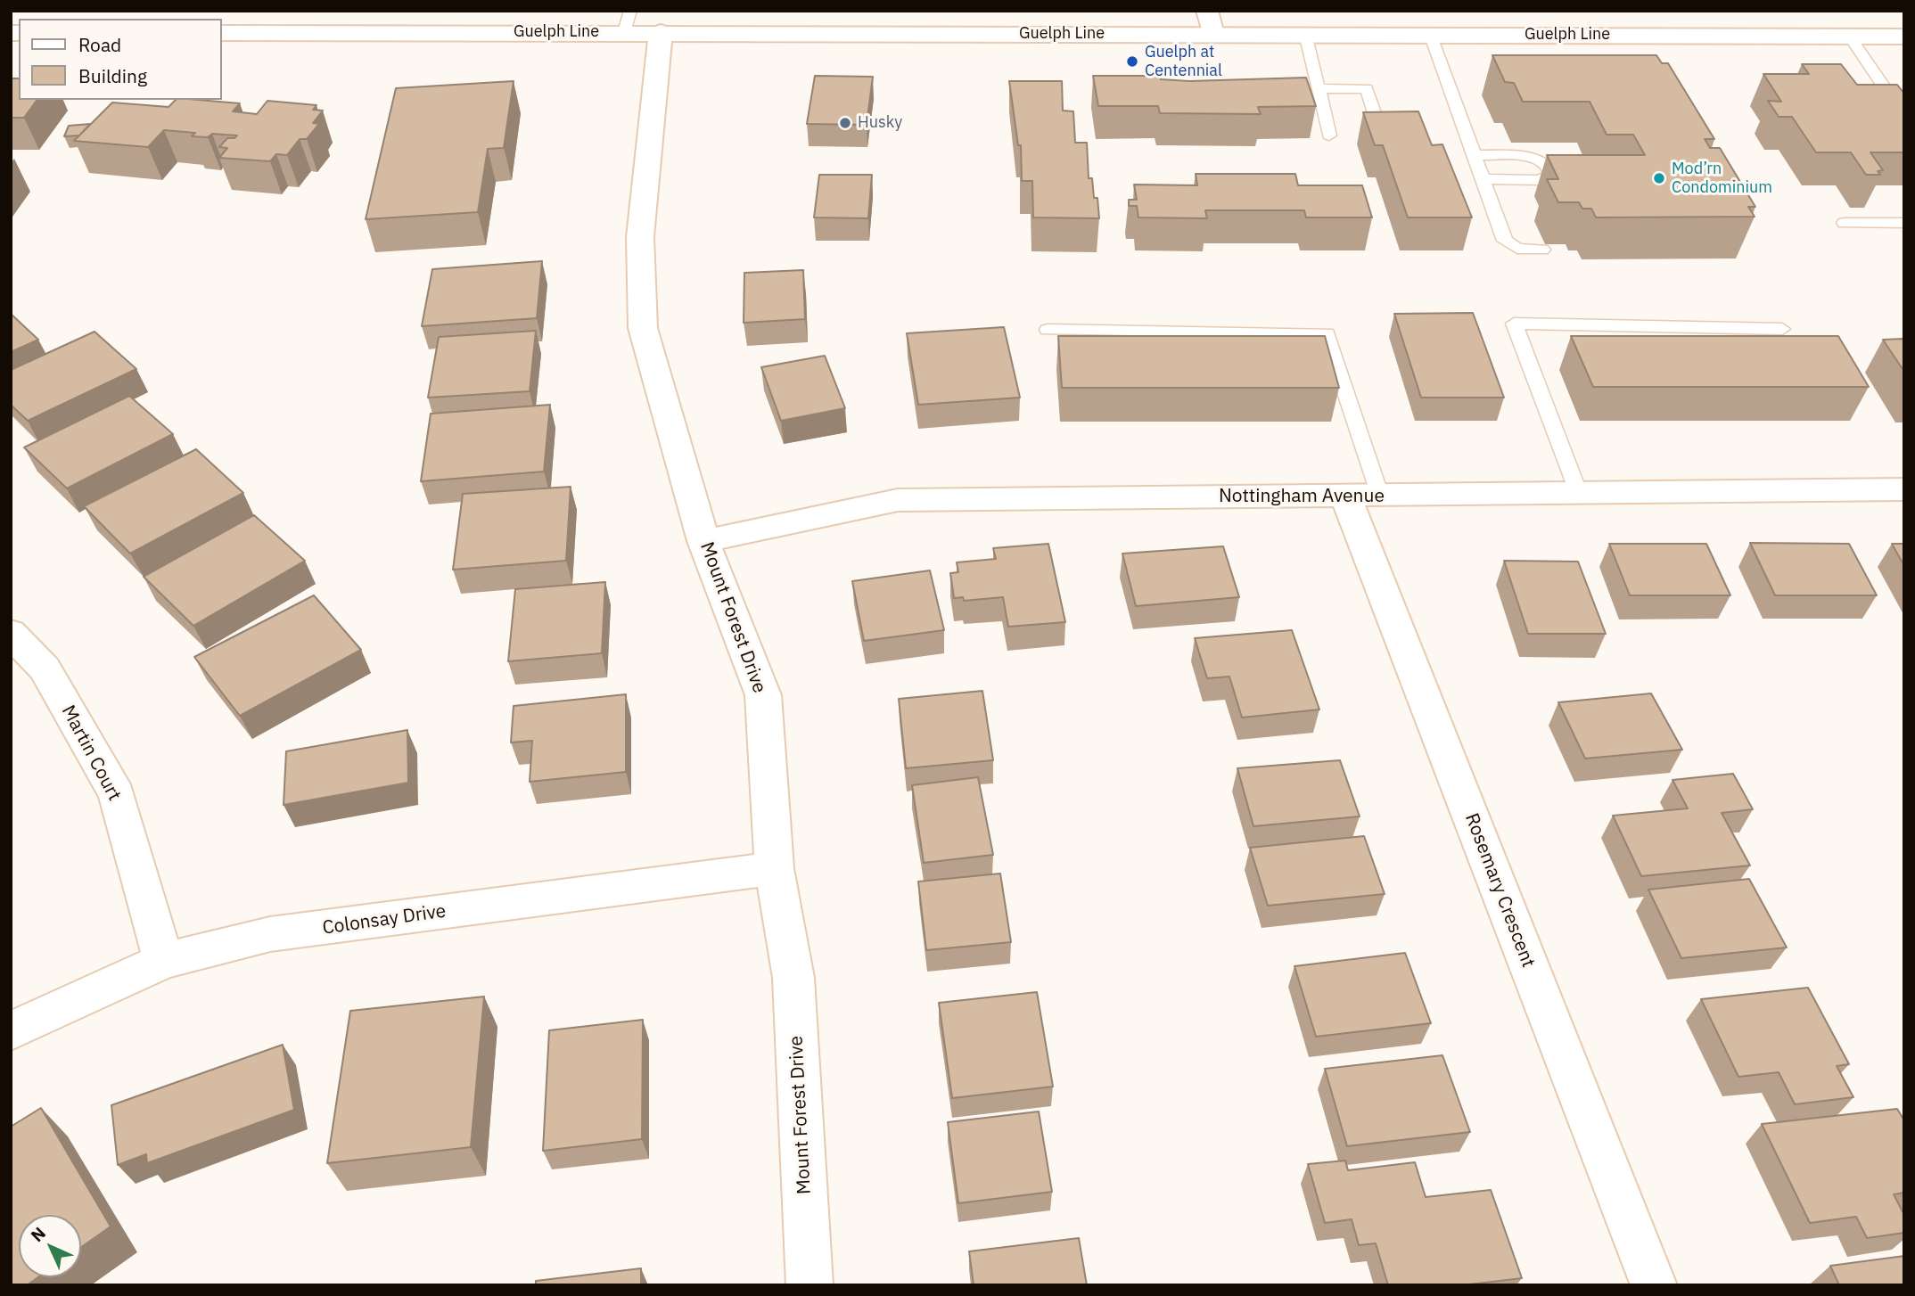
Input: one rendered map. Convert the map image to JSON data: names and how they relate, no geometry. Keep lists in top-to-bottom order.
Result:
{
  "streets": {
    "street": [
      "Guelph Line",
      "Nottingham Avenue",
      "Mount Forest Drive",
      "Martin Court",
      "Rosemary Crescent",
      "Colonsay Drive"
    ]
  },
  "crossings": [
    ["Guelph Line", "Mount Forest Drive"],
    ["Nottingham Avenue", "Mount Forest Drive"],
    ["Nottingham Avenue", "Rosemary Crescent"],
    ["Mount Forest Drive", "Colonsay Drive"],
    ["Martin Court", "Colonsay Drive"]
  ],
  "places": ["Guelph at Centennial", "Husky", "Mod’rn Condominium"],
  "legend": ["Road", "Building"],
  "north": "top left"
}
